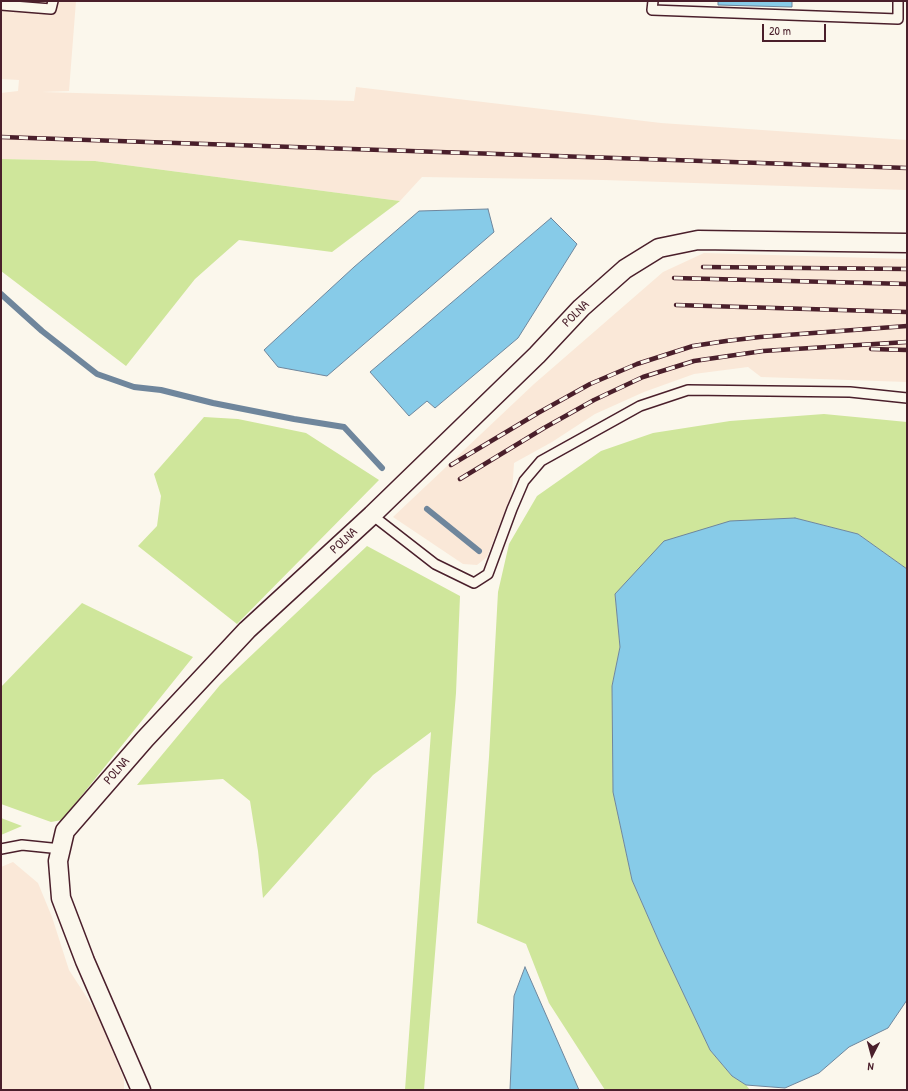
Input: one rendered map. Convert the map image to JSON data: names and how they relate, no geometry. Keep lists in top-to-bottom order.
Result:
{
  "streets": {
    "street": ["POLNA"]
  },
  "scale_bar": "20 m",
  "north": "bottom"
}
